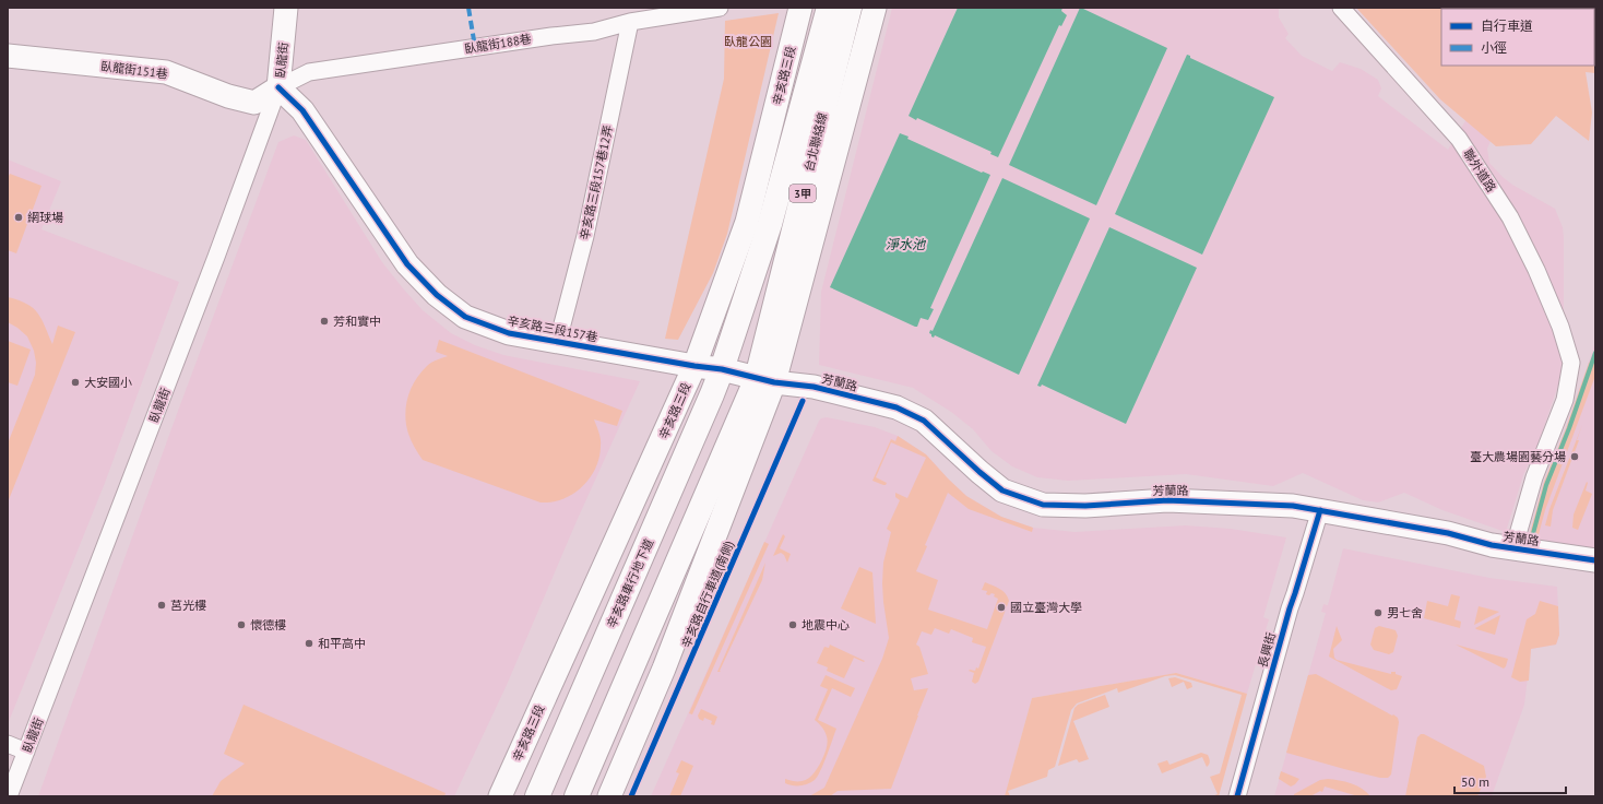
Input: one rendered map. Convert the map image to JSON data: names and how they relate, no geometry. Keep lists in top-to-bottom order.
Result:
{
  "streets": {
    "main road": ["台北聯絡線", "3甲", "辛亥路車行地下道"],
    "street": [
      "臥龍街188巷",
      "臥龍街",
      "臥龍街151巷",
      "辛亥路三段",
      "聯外道路",
      "辛亥路三段157巷12弄",
      "辛亥路三段157巷",
      "芳蘭路",
      "長興街"
    ],
    "cycle path": ["辛亥路自行車道(南側)"]
  },
  "crossings": [
    ["臥龍街188巷", "臥龍街"],
    ["臥龍街188巷", "臥龍街151巷"],
    ["臥龍街188巷", "辛亥路三段157巷12弄"],
    ["臥龍街188巷", "辛亥路三段157巷"],
    ["臥龍街", "臥龍街151巷"],
    ["臥龍街", "辛亥路三段157巷"],
    ["臥龍街151巷", "辛亥路三段157巷"],
    ["辛亥路三段", "辛亥路三段157巷"],
    ["台北聯絡線", "辛亥路三段157巷"],
    ["台北聯絡線", "芳蘭路"],
    ["台北聯絡線", "辛亥路車行地下道"],
    ["聯外道路", "芳蘭路"],
    ["辛亥路三段157巷12弄", "辛亥路三段157巷"],
    ["辛亥路三段157巷", "芳蘭路"],
    ["辛亥路三段157巷", "辛亥路車行地下道"],
    ["芳蘭路", "長興街"]
  ],
  "water": ["淨水池"],
  "parks": ["臥龍公園"],
  "places": [
    "網球場",
    "芳和實中",
    "大安國小",
    "臺大農場園藝分場",
    "莒光樓",
    "國立臺灣大學",
    "男七舍",
    "懷德樓",
    "地震中心",
    "和平高中"
  ],
  "legend": ["自行車道", "小徑"],
  "scale_bar": "50 m"
}
